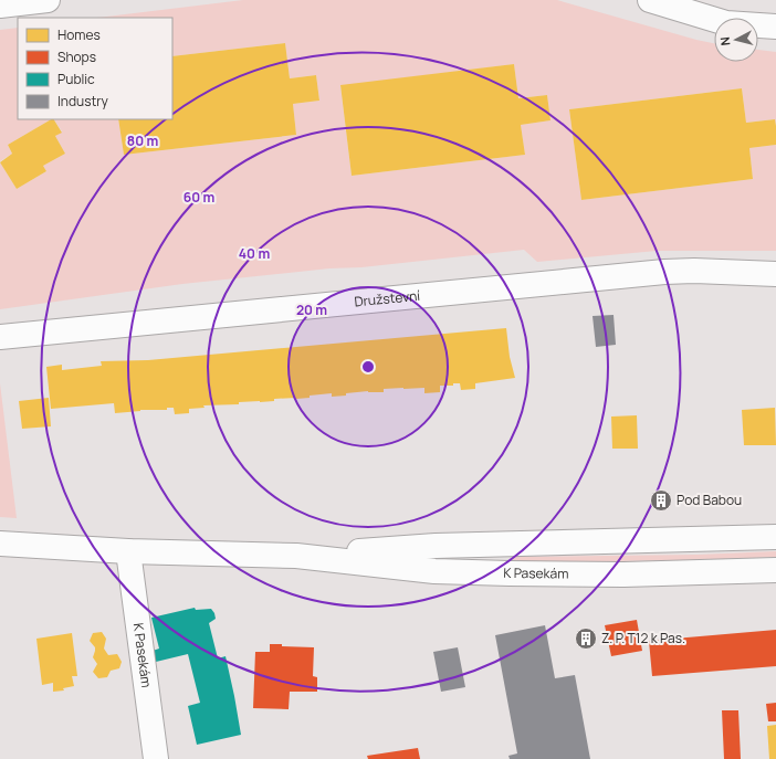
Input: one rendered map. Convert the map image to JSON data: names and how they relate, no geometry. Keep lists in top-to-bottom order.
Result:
{
  "streets": {
    "street": ["Družstevní", "K Pasekám"]
  },
  "places": {
    "building": ["Pod Babou", "Z. P. T12 k Pas."]
  },
  "legend": [
    "Homes",
    "Shops",
    "Public",
    "Industry"
  ],
  "north": "left",
  "rings": [
    "80 m",
    "60 m",
    "40 m",
    "20 m"
  ]
}
